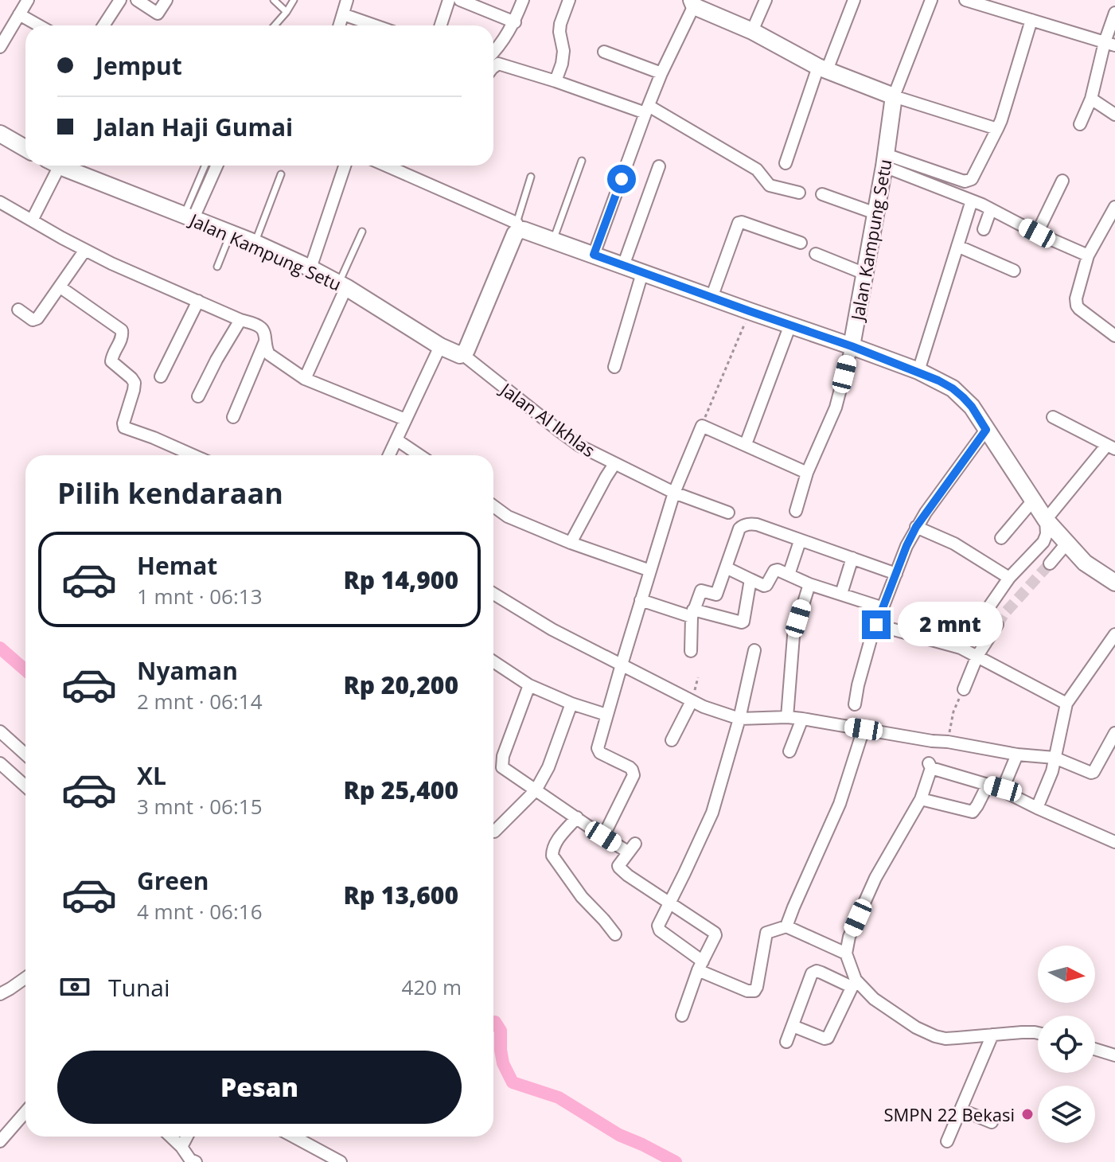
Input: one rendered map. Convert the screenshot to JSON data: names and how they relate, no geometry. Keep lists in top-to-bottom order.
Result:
{
  "streets": {
    "street": ["Jalan Kampung Setu", "Jalan Al Ikhlas"]
  },
  "crossings": [
    ["Jalan Kampung Setu", "Jalan Al Ikhlas"]
  ],
  "places": ["SMPN 22 Bekasi"],
  "north": "right",
  "page": {
    "banner": ["Jemput", "Jalan Haji Gumai"],
    "heading": "Pilih kendaraan",
    "list": [
      {
        "name": "Hemat",
        "note": "1 mnt · 06:13",
        "value": "Rp 14,900"
      },
      {
        "name": "Nyaman",
        "note": "2 mnt · 06:14",
        "value": "Rp 20,200"
      },
      {
        "name": "XL",
        "note": "3 mnt · 06:15",
        "value": "Rp 25,400"
      },
      {
        "name": "Green",
        "note": "4 mnt · 06:16",
        "value": "Rp 13,600"
      }
    ],
    "bubble": "2 mnt",
    "pay": ["Tunai", "420 m"],
    "buttons": "Pesan"
  }
}
